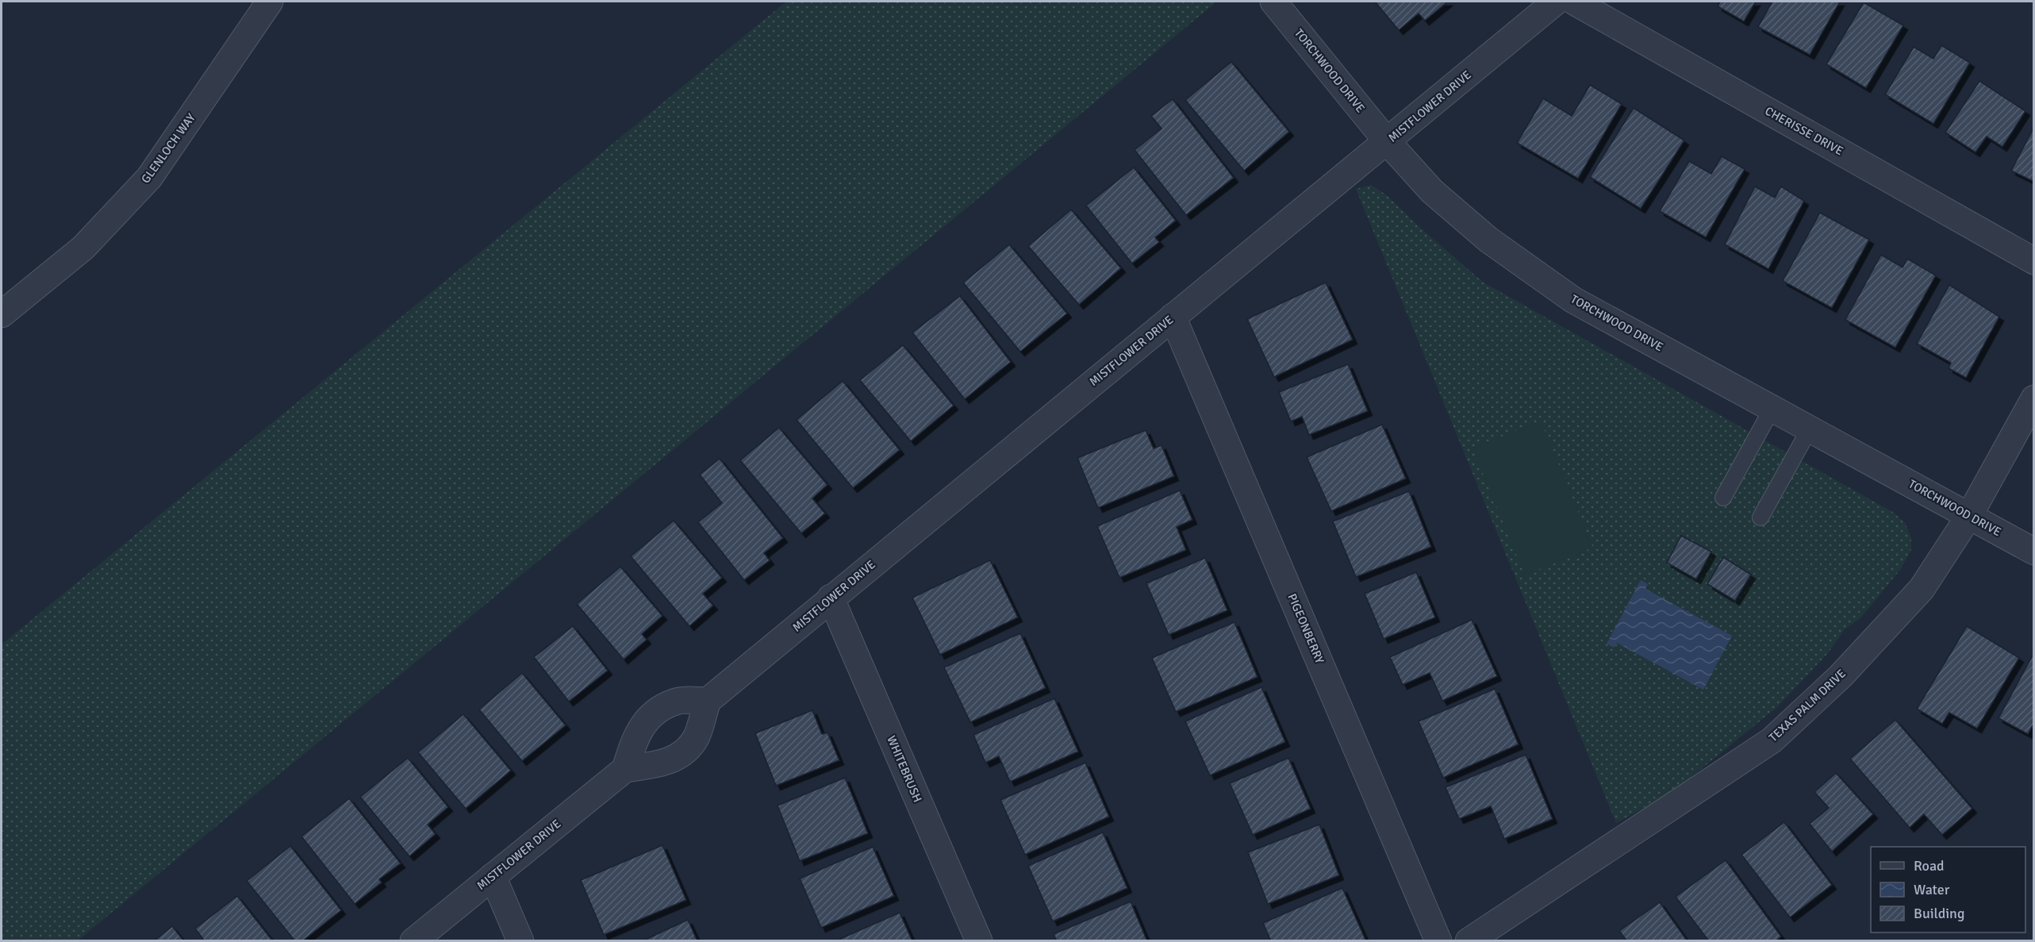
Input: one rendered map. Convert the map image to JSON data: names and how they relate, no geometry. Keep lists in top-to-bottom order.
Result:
{
  "streets": {
    "street": [
      "TORCHWOOD DRIVE",
      "MISTFLOWER DRIVE",
      "CHERISSE DRIVE",
      "GLENLOCH WAY",
      "PIGEONBERRY",
      "TEXAS PALM DRIVE",
      "WHITEBRUSH"
    ]
  },
  "crossings": [
    ["TORCHWOOD DRIVE", "MISTFLOWER DRIVE"],
    ["TORCHWOOD DRIVE", "TEXAS PALM DRIVE"],
    ["MISTFLOWER DRIVE", "PIGEONBERRY"],
    ["MISTFLOWER DRIVE", "WHITEBRUSH"]
  ],
  "legend": ["Road", "Water", "Building"]
}
